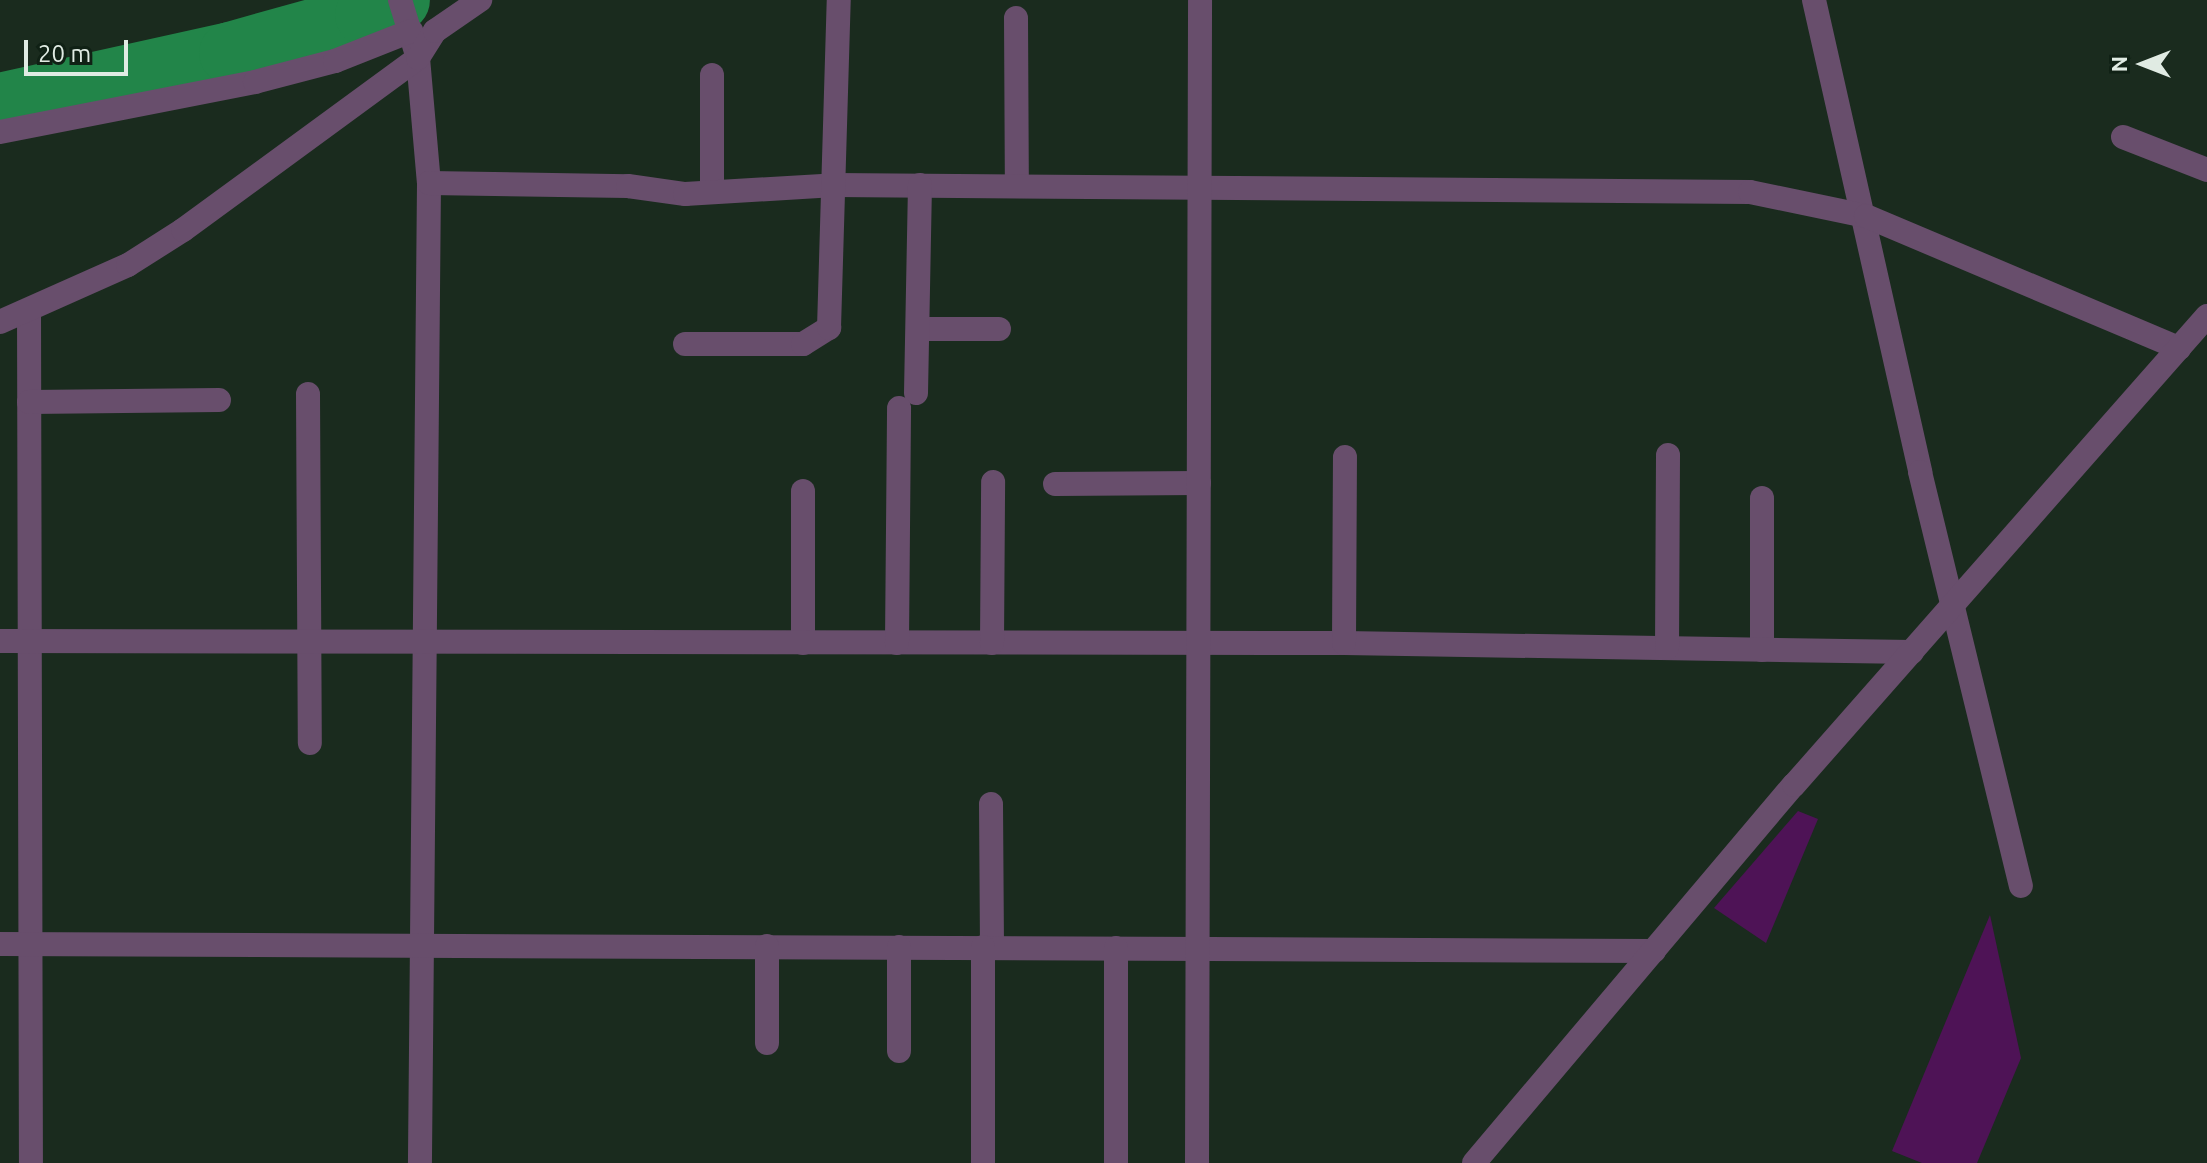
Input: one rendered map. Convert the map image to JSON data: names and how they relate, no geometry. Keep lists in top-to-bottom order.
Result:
{
  "scale_bar": "20 m",
  "north": "left"
}
